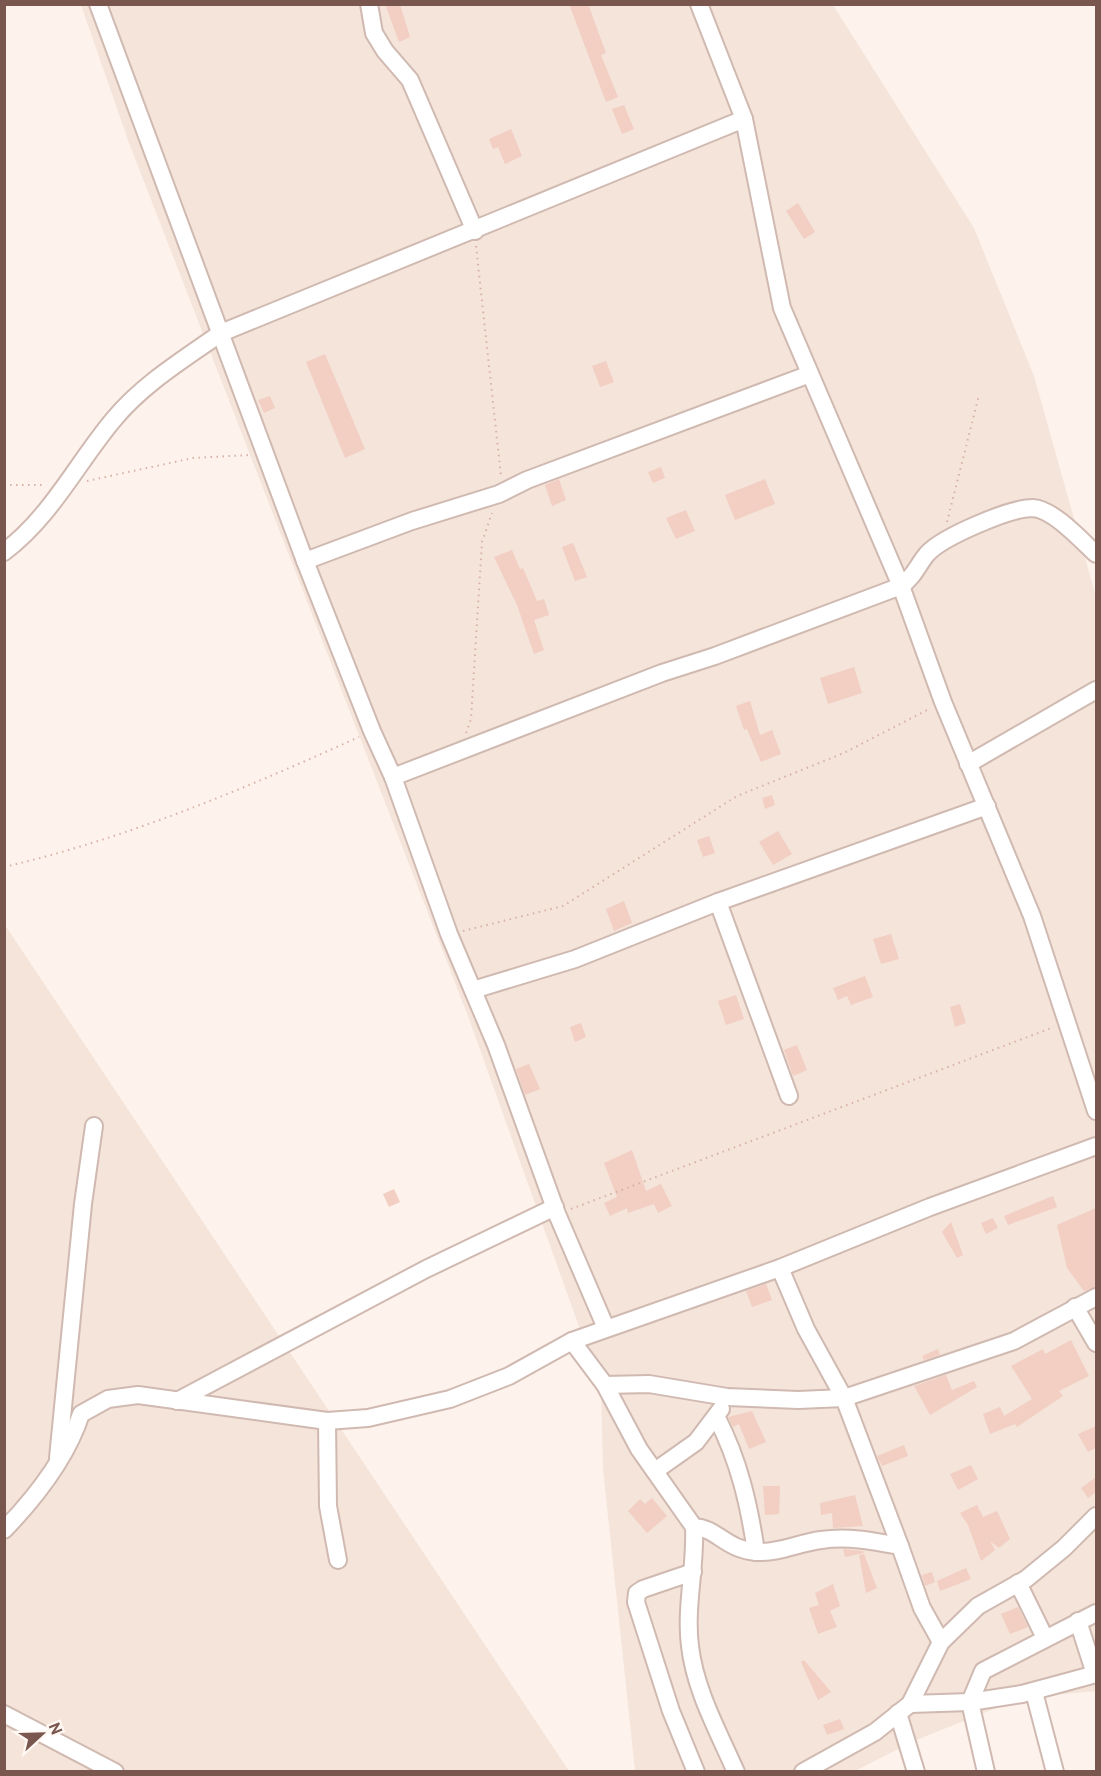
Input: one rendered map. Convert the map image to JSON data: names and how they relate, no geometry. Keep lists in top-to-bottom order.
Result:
{
  "north": "right"
}
